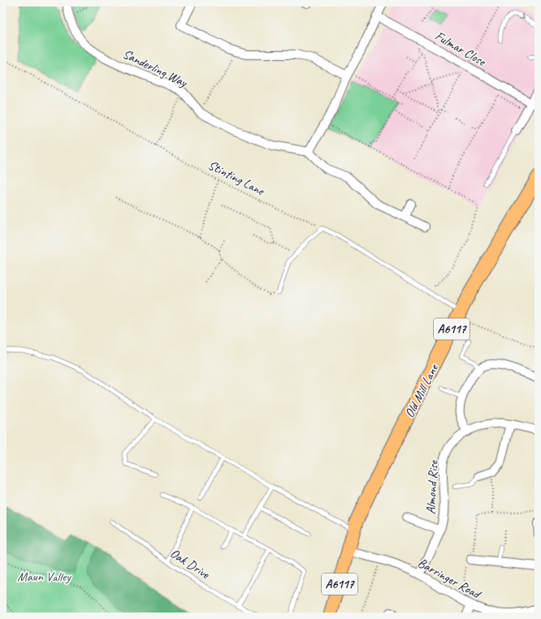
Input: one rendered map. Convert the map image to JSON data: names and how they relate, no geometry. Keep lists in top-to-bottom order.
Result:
{
  "streets": {
    "main road": ["A6117", "Old Mill Lane"],
    "street": [
      "Fulmar Close",
      "Sanderling Way",
      "Almond Rise",
      "Barringer Road"
    ],
    "lane": ["Oak Drive"],
    "path": ["Stinting Lane"]
  },
  "crossings": [
    ["Old Mill Lane", "Barringer Road"],
    ["Almond Rise", "Barringer Road"]
  ],
  "parks": ["Maun Valley"]
}
